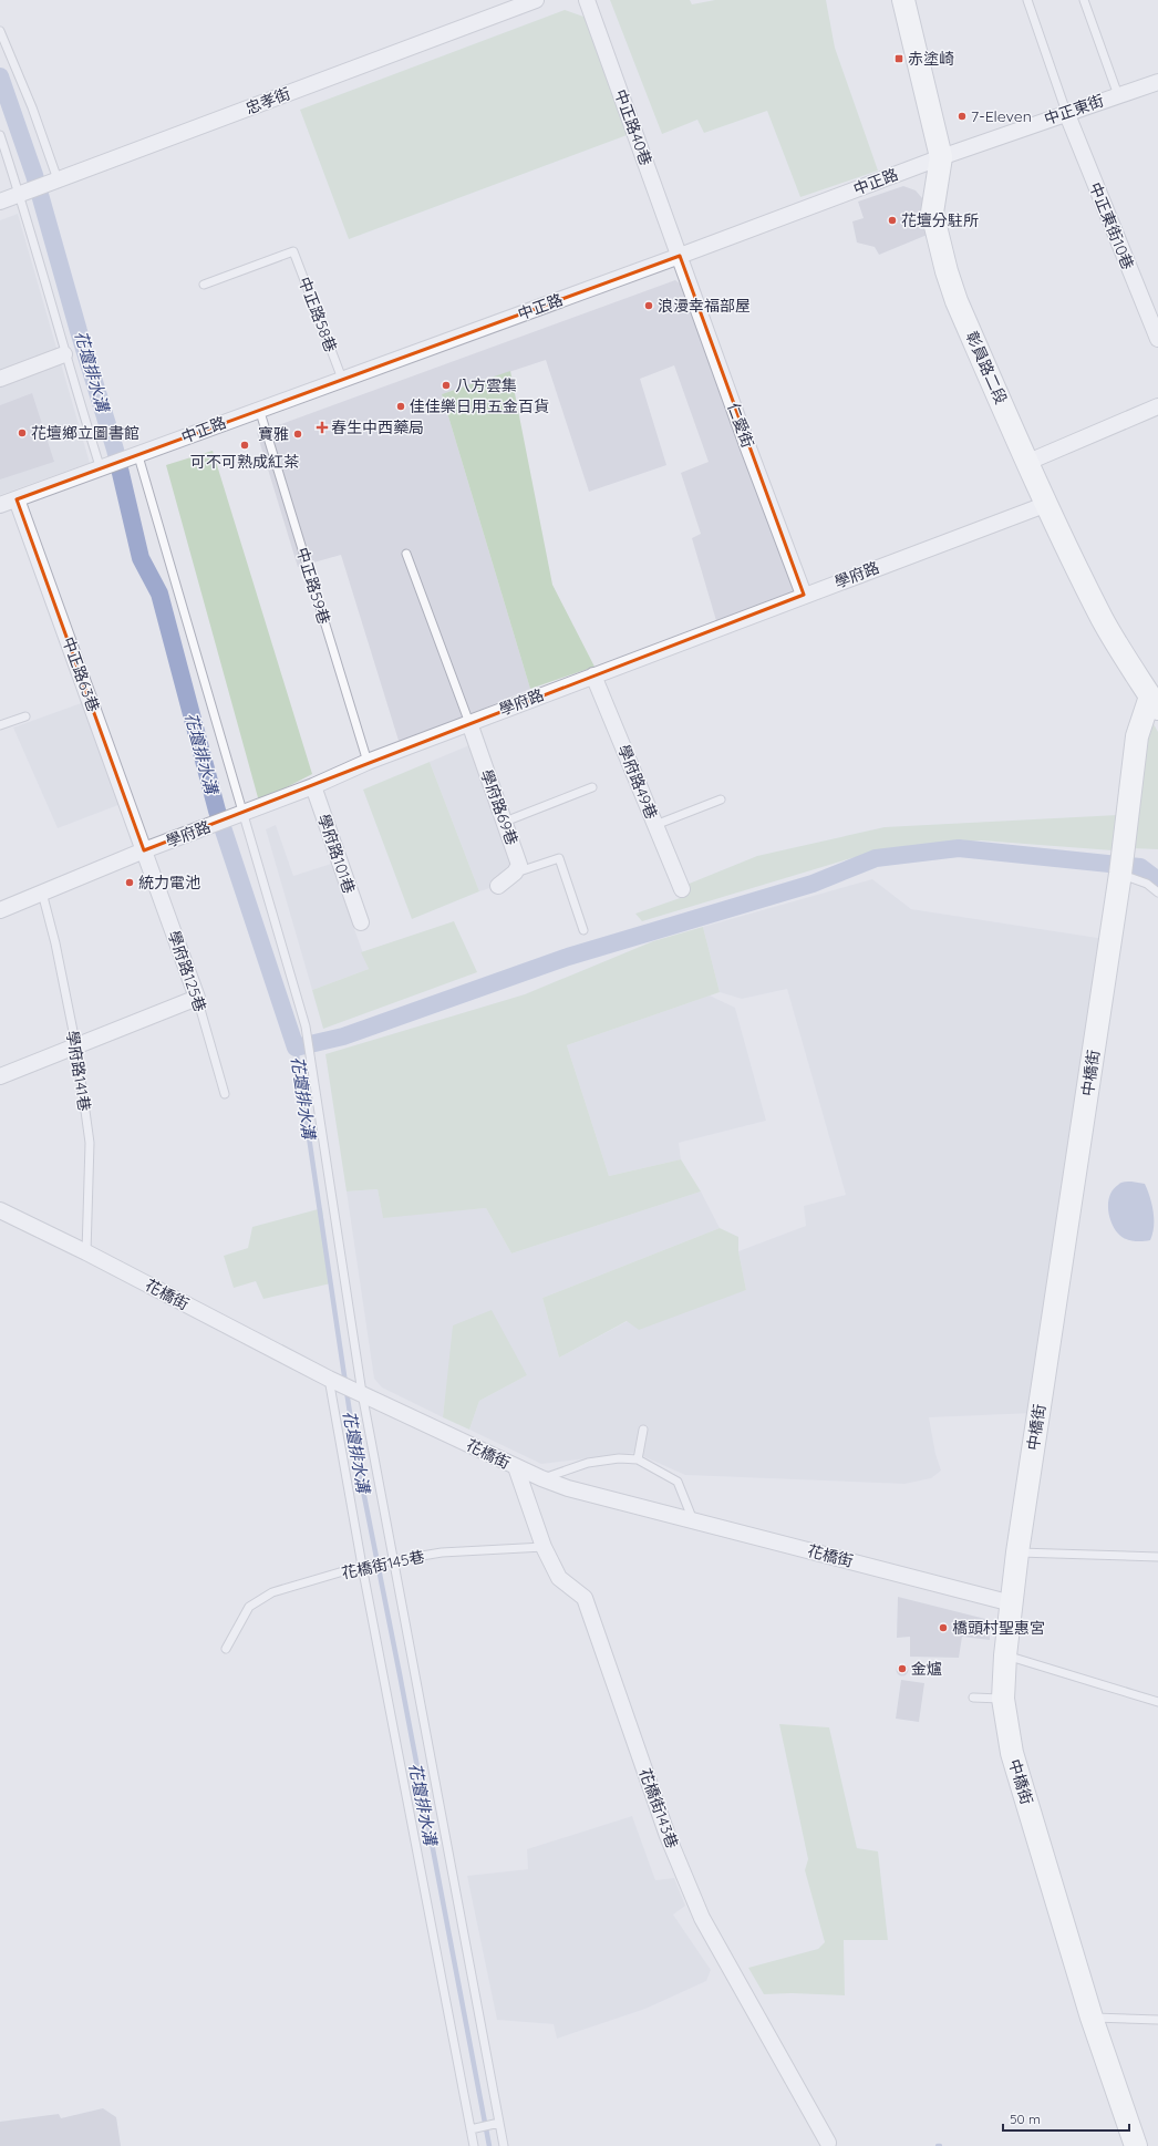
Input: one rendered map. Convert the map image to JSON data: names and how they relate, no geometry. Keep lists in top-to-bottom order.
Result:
{
  "streets": {
    "street": [
      "忠孝街",
      "中正東街",
      "中正路40巷",
      "中正路",
      "中正東街10巷",
      "彰員路二段",
      "仁愛街",
      "學府路",
      "中正路63巷",
      "學府路49巷",
      "學府路69巷",
      "學府路101巷",
      "學府路125巷",
      "中橋街",
      "花橋街",
      "花橋街143巷"
    ],
    "lane": [
      "中正路58巷",
      "中正路59巷",
      "學府路141巷",
      "花橋街145巷"
    ]
  },
  "crossings": [
    ["中正東街", "中正路"],
    ["中正東街", "中正東街10巷"],
    ["中正東街", "彰員路二段"],
    ["中正路40巷", "中正路"],
    ["中正路40巷", "仁愛街"],
    ["中正路", "中正路58巷"],
    ["中正路", "彰員路二段"],
    ["中正路", "仁愛街"],
    ["中正路", "中正路59巷"],
    ["彰員路二段", "學府路"],
    ["彰員路二段", "中橋街"],
    ["仁愛街", "學府路"],
    ["學府路", "中正路59巷"],
    ["學府路", "中正路63巷"],
    ["學府路", "學府路49巷"],
    ["學府路", "學府路69巷"],
    ["學府路", "學府路101巷"],
    ["學府路", "學府路125巷"],
    ["學府路", "學府路141巷"],
    ["中正路63巷", "學府路125巷"],
    ["學府路141巷", "花橋街"],
    ["中橋街", "花橋街"],
    ["花橋街", "花橋街143巷"],
    ["花橋街145巷", "花橋街143巷"]
  ],
  "water": ["花壇排水溝"],
  "places": {
    "transit": ["赤塗崎"],
    "other": [
      "7-Eleven",
      "花壇分駐所",
      "浪漫幸福部屋",
      "八方雲集",
      "佳佳樂日用五金百貨",
      "花壇鄉立圖書館",
      "寶雅",
      "可不可熟成紅茶",
      "統力電池",
      "橋頭村聖惠宮",
      "金爐"
    ],
    "health": ["春生中西藥局"]
  },
  "scale_bar": "50 m"
}
